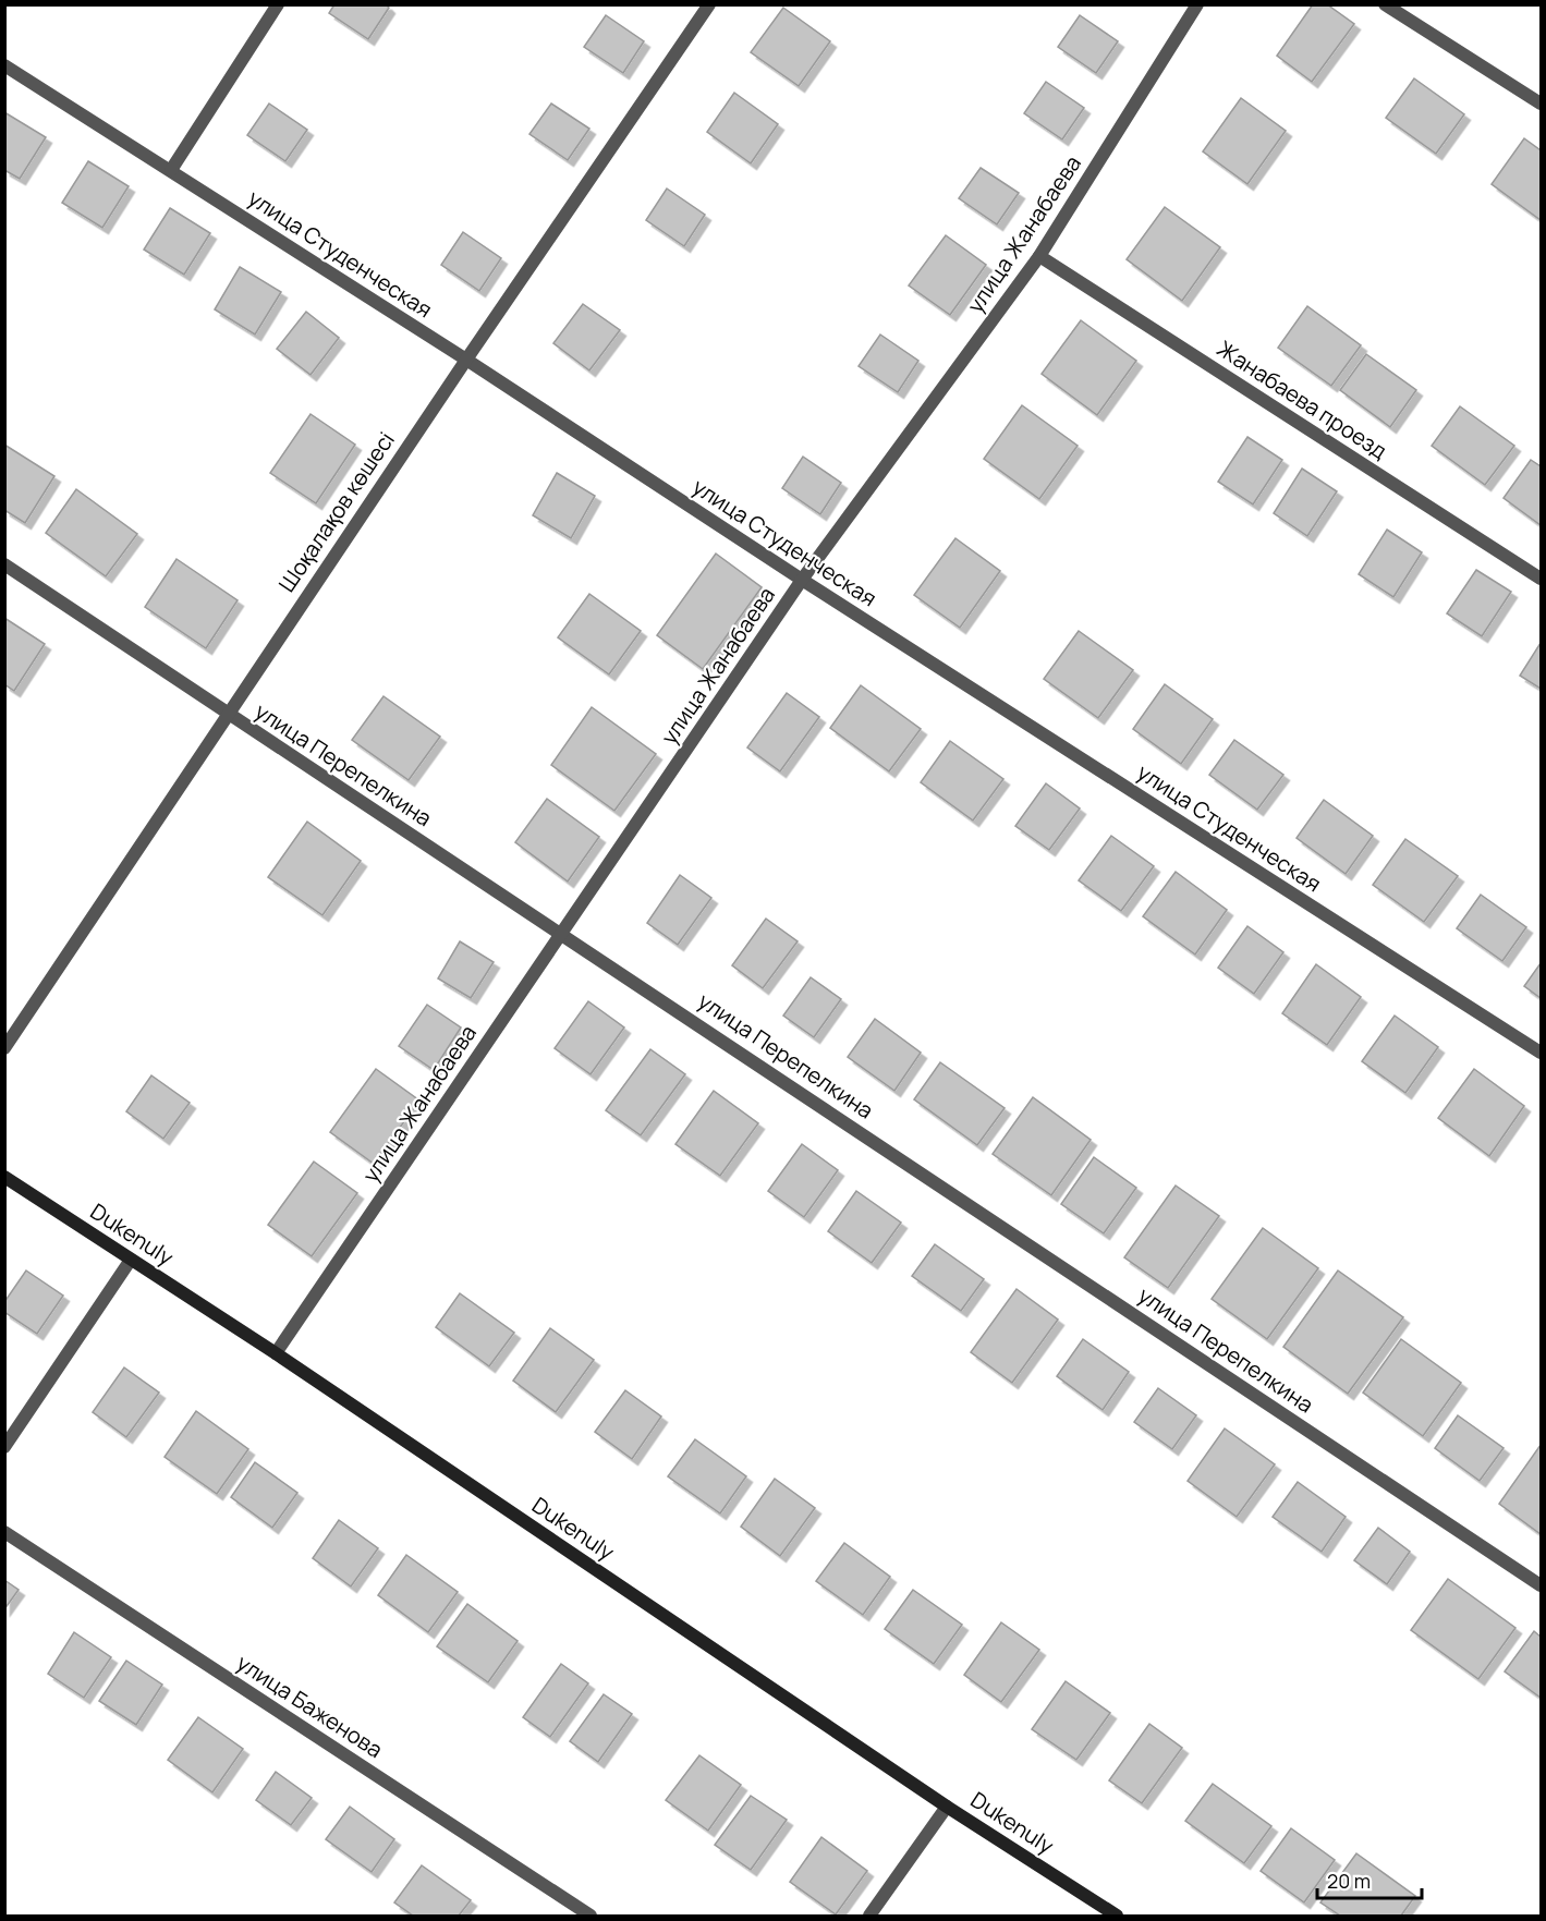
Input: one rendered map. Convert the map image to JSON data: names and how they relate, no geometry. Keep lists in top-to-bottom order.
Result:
{
  "streets": {
    "street": [
      "улица Жанабаева",
      "улица Студенческая",
      "Жанабаева проезд",
      "Шоқалақов көшесі",
      "улица Перепелкина",
      "Dukenuly",
      "улица Баженова"
    ]
  },
  "crossings": [
    ["улица Жанабаева", "улица Студенческая"],
    ["улица Жанабаева", "Жанабаева проезд"],
    ["улица Жанабаева", "улица Перепелкина"],
    ["улица Жанабаева", "Dukenuly"],
    ["улица Студенческая", "Шоқалақов көшесі"],
    ["Шоқалақов көшесі", "улица Перепелкина"]
  ],
  "scale_bar": "20 m"
}
